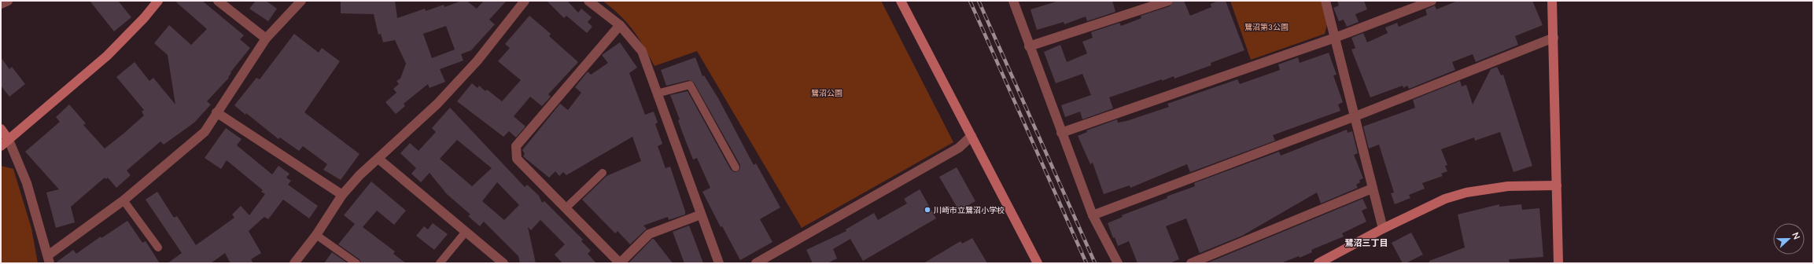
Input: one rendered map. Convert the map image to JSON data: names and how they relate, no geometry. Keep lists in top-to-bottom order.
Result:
{
  "districts": ["鷺沼三丁目"],
  "parks": ["鷺沼第3公園", "鷺沼公園"],
  "places": ["川崎市立鷺沼小学校"],
  "north": "right"
}
